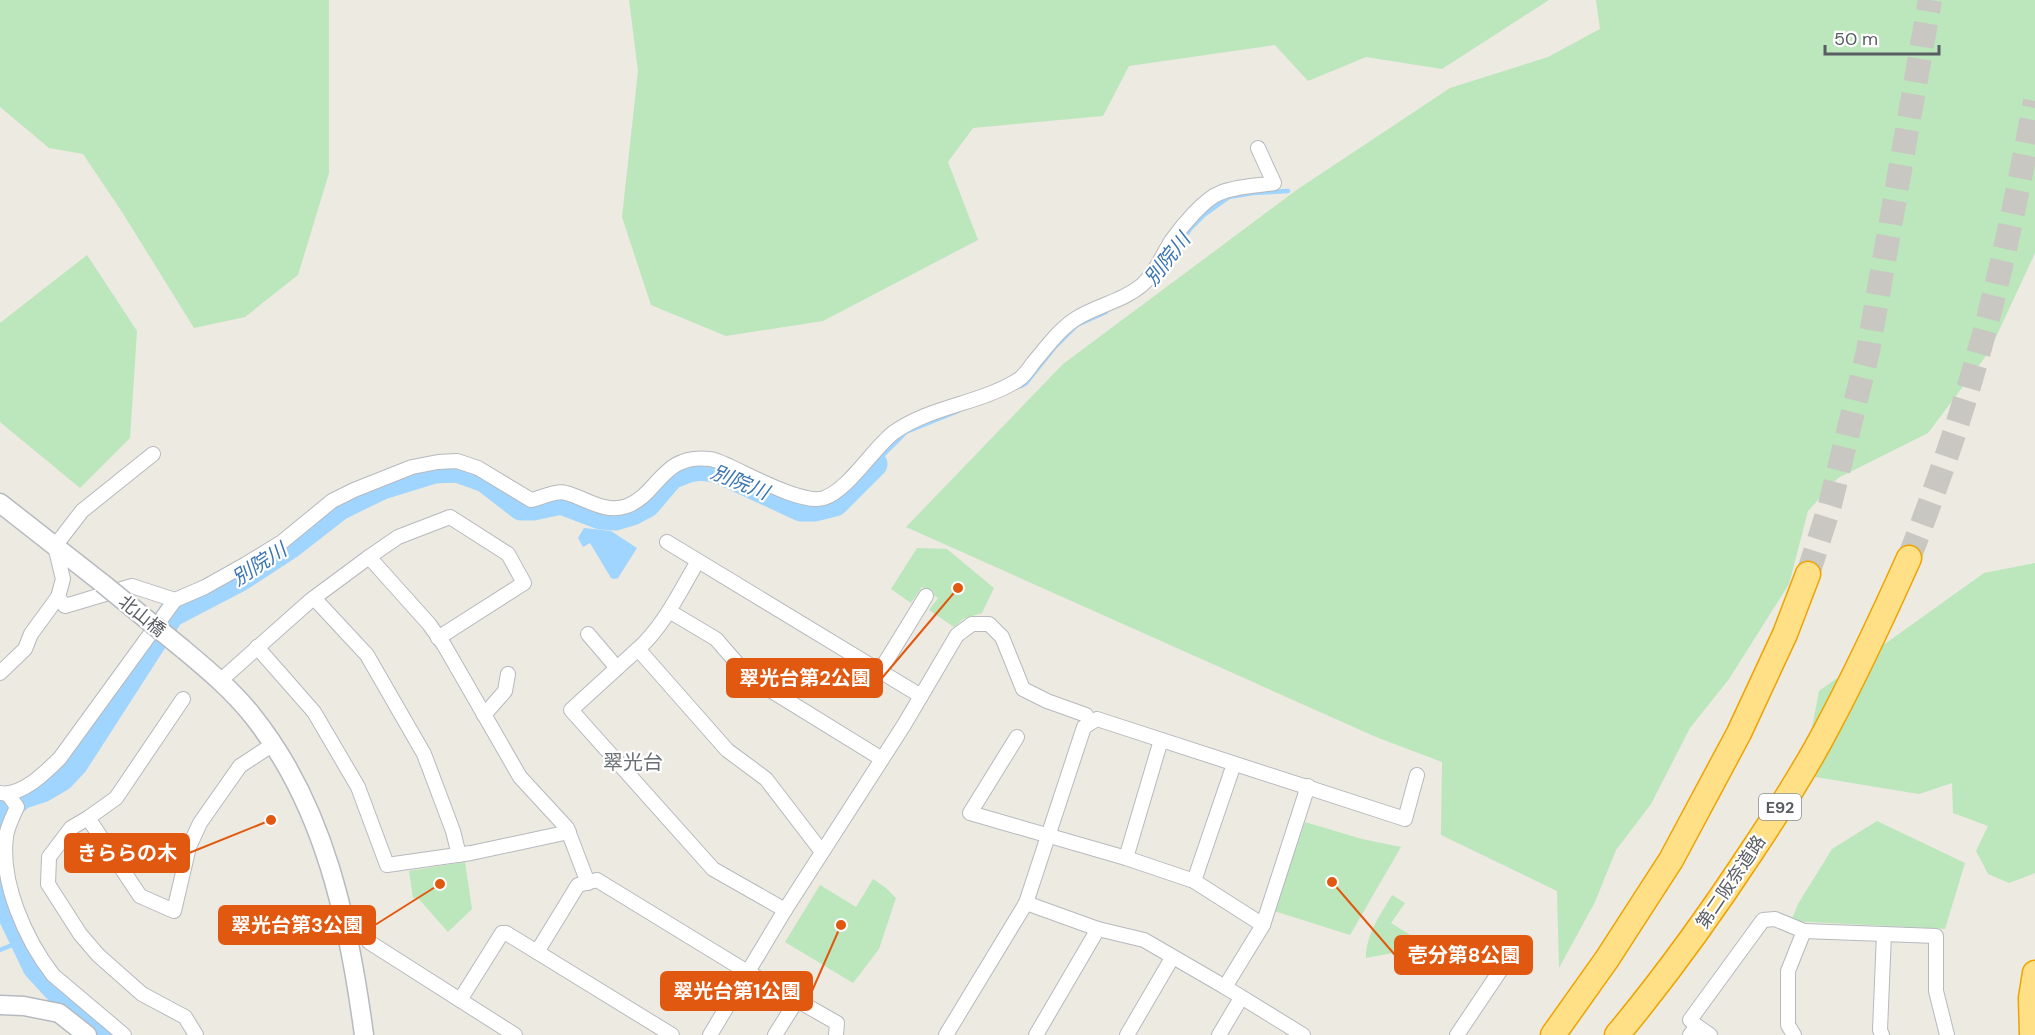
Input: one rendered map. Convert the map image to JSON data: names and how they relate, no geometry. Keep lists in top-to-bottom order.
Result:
{
  "streets": {
    "highway": ["E92", "第二阪奈道路"],
    "street": ["北山橋"]
  },
  "districts": ["翠光台"],
  "water": ["別院川"],
  "places": [
    "翠光台第2公園",
    "きららの木",
    "壱分第8公園",
    "翠光台第3公園",
    "翠光台第1公園"
  ],
  "scale_bar": "50 m"
}
